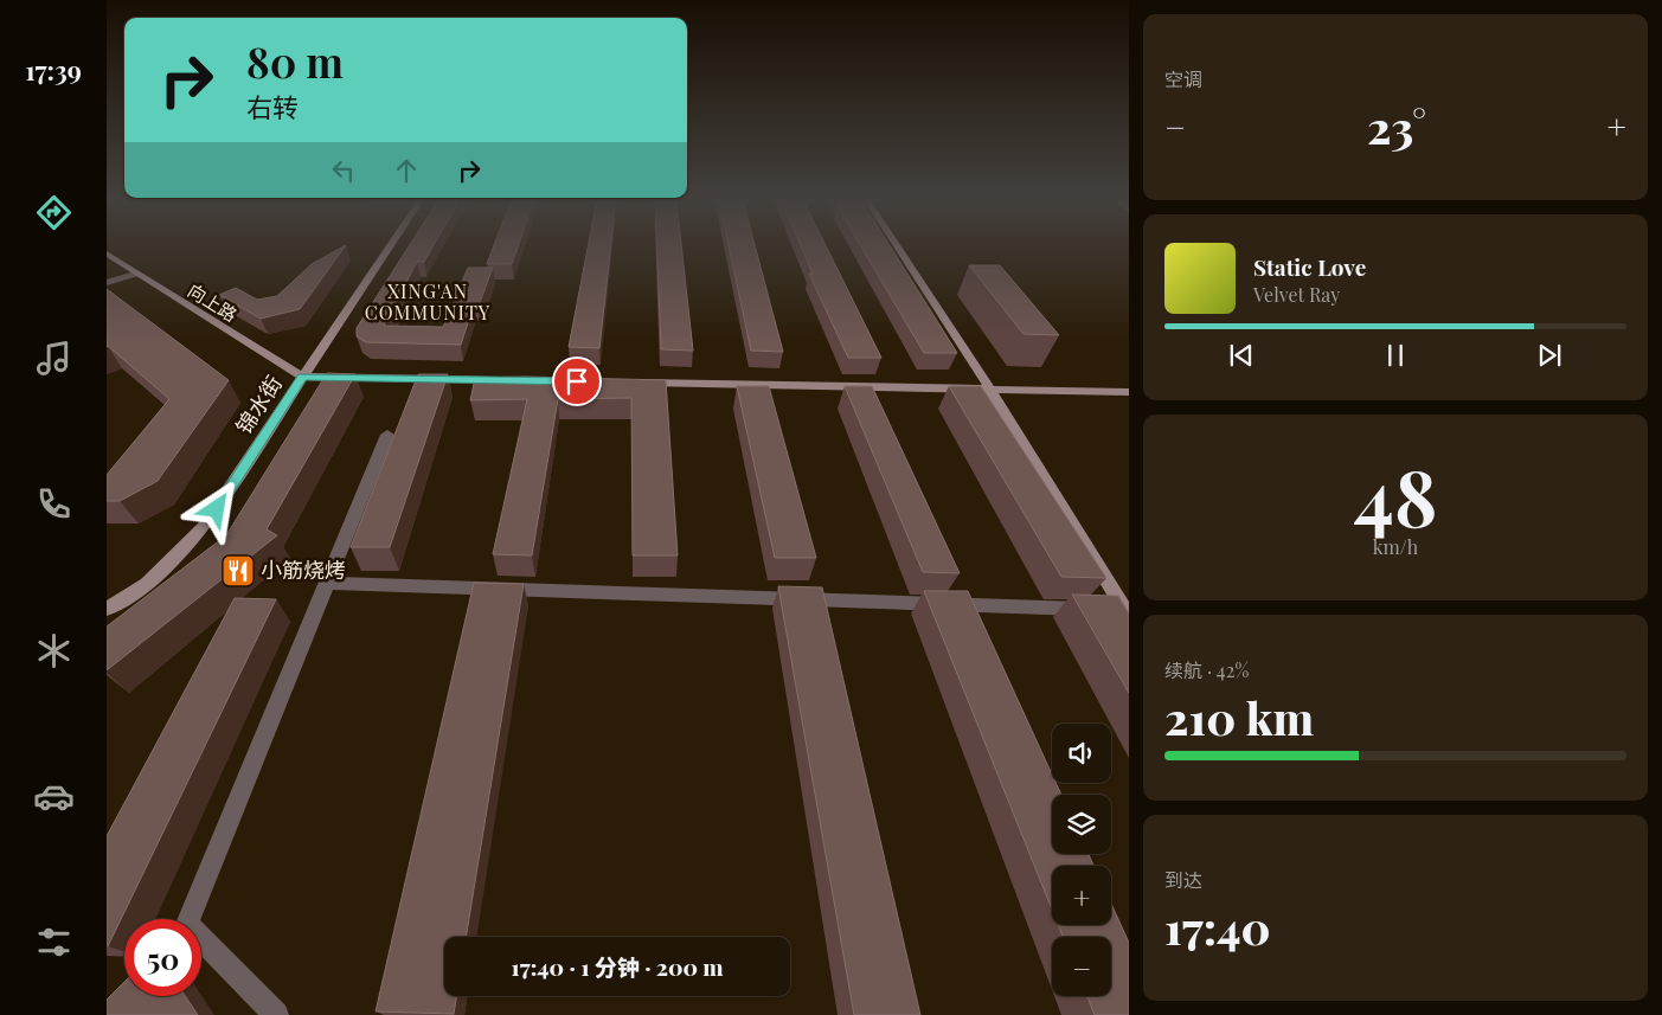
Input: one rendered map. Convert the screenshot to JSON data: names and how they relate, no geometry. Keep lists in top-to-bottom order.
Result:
{
  "streets": {
    "street": ["向上路", "锦水街"]
  },
  "crossings": [
    ["向上路", "锦水街"]
  ],
  "districts": ["XING'AN COMMUNITY"],
  "places": {
    "restaurant": ["小筋烧烤"]
  },
  "page": {
    "tabs": "17:39",
    "tile": [
      "空调",
      ["48", "km/h"],
      ["续航 · 42%", "210 km"],
      ["到达", "17:40"]
    ],
    "turn": ["80 m", "右转"],
    "heat": ["−", "23°", "+"],
    "song": ["Static Love", "Velvet Ray"],
    "map_buttons": ["+", "−"],
    "limit": "50",
    "trip": "17:40 · 1 分钟 · 200 m"
  }
}
